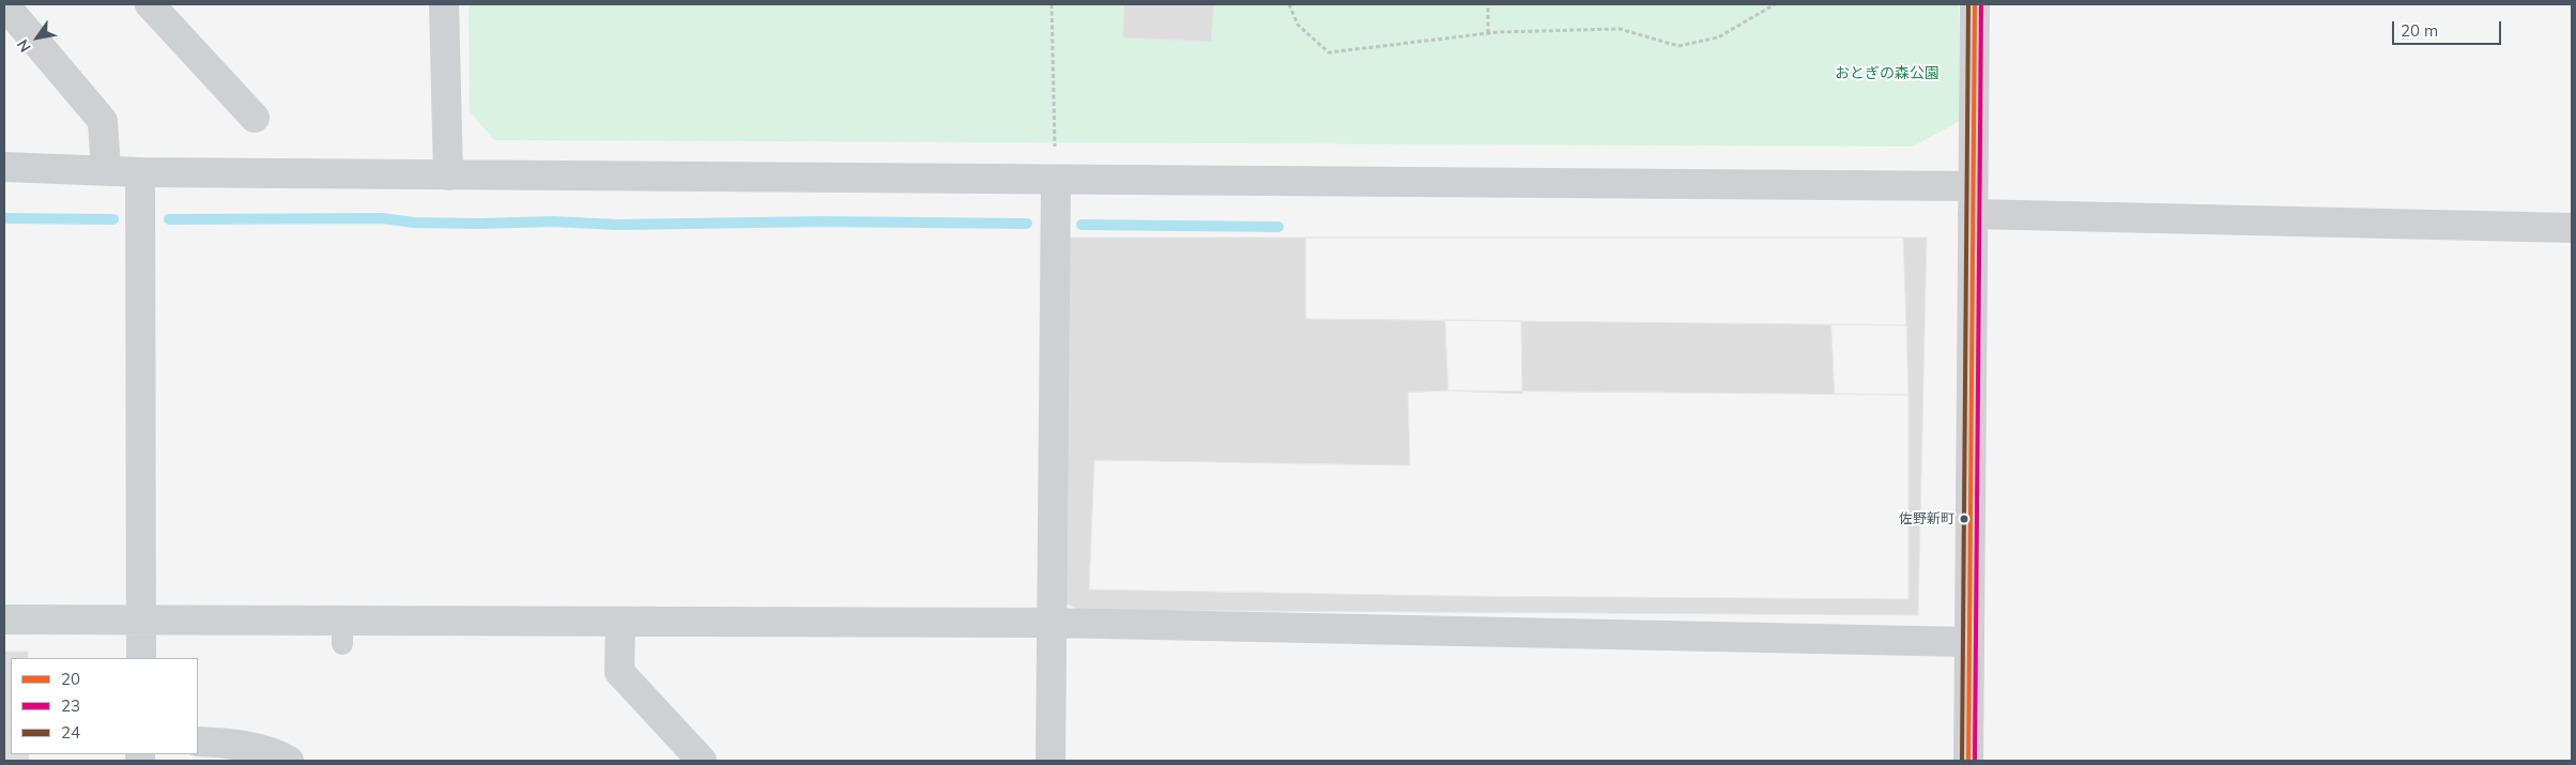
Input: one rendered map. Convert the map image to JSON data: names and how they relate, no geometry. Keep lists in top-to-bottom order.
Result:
{
  "parks": ["おとぎの森公園"],
  "places": ["佐野新町"],
  "lines": ["transit line 20", "transit line 23", "transit line 24"],
  "legend": ["20", "23", "24"],
  "scale_bar": "20 m",
  "north": "bottom left"
}
